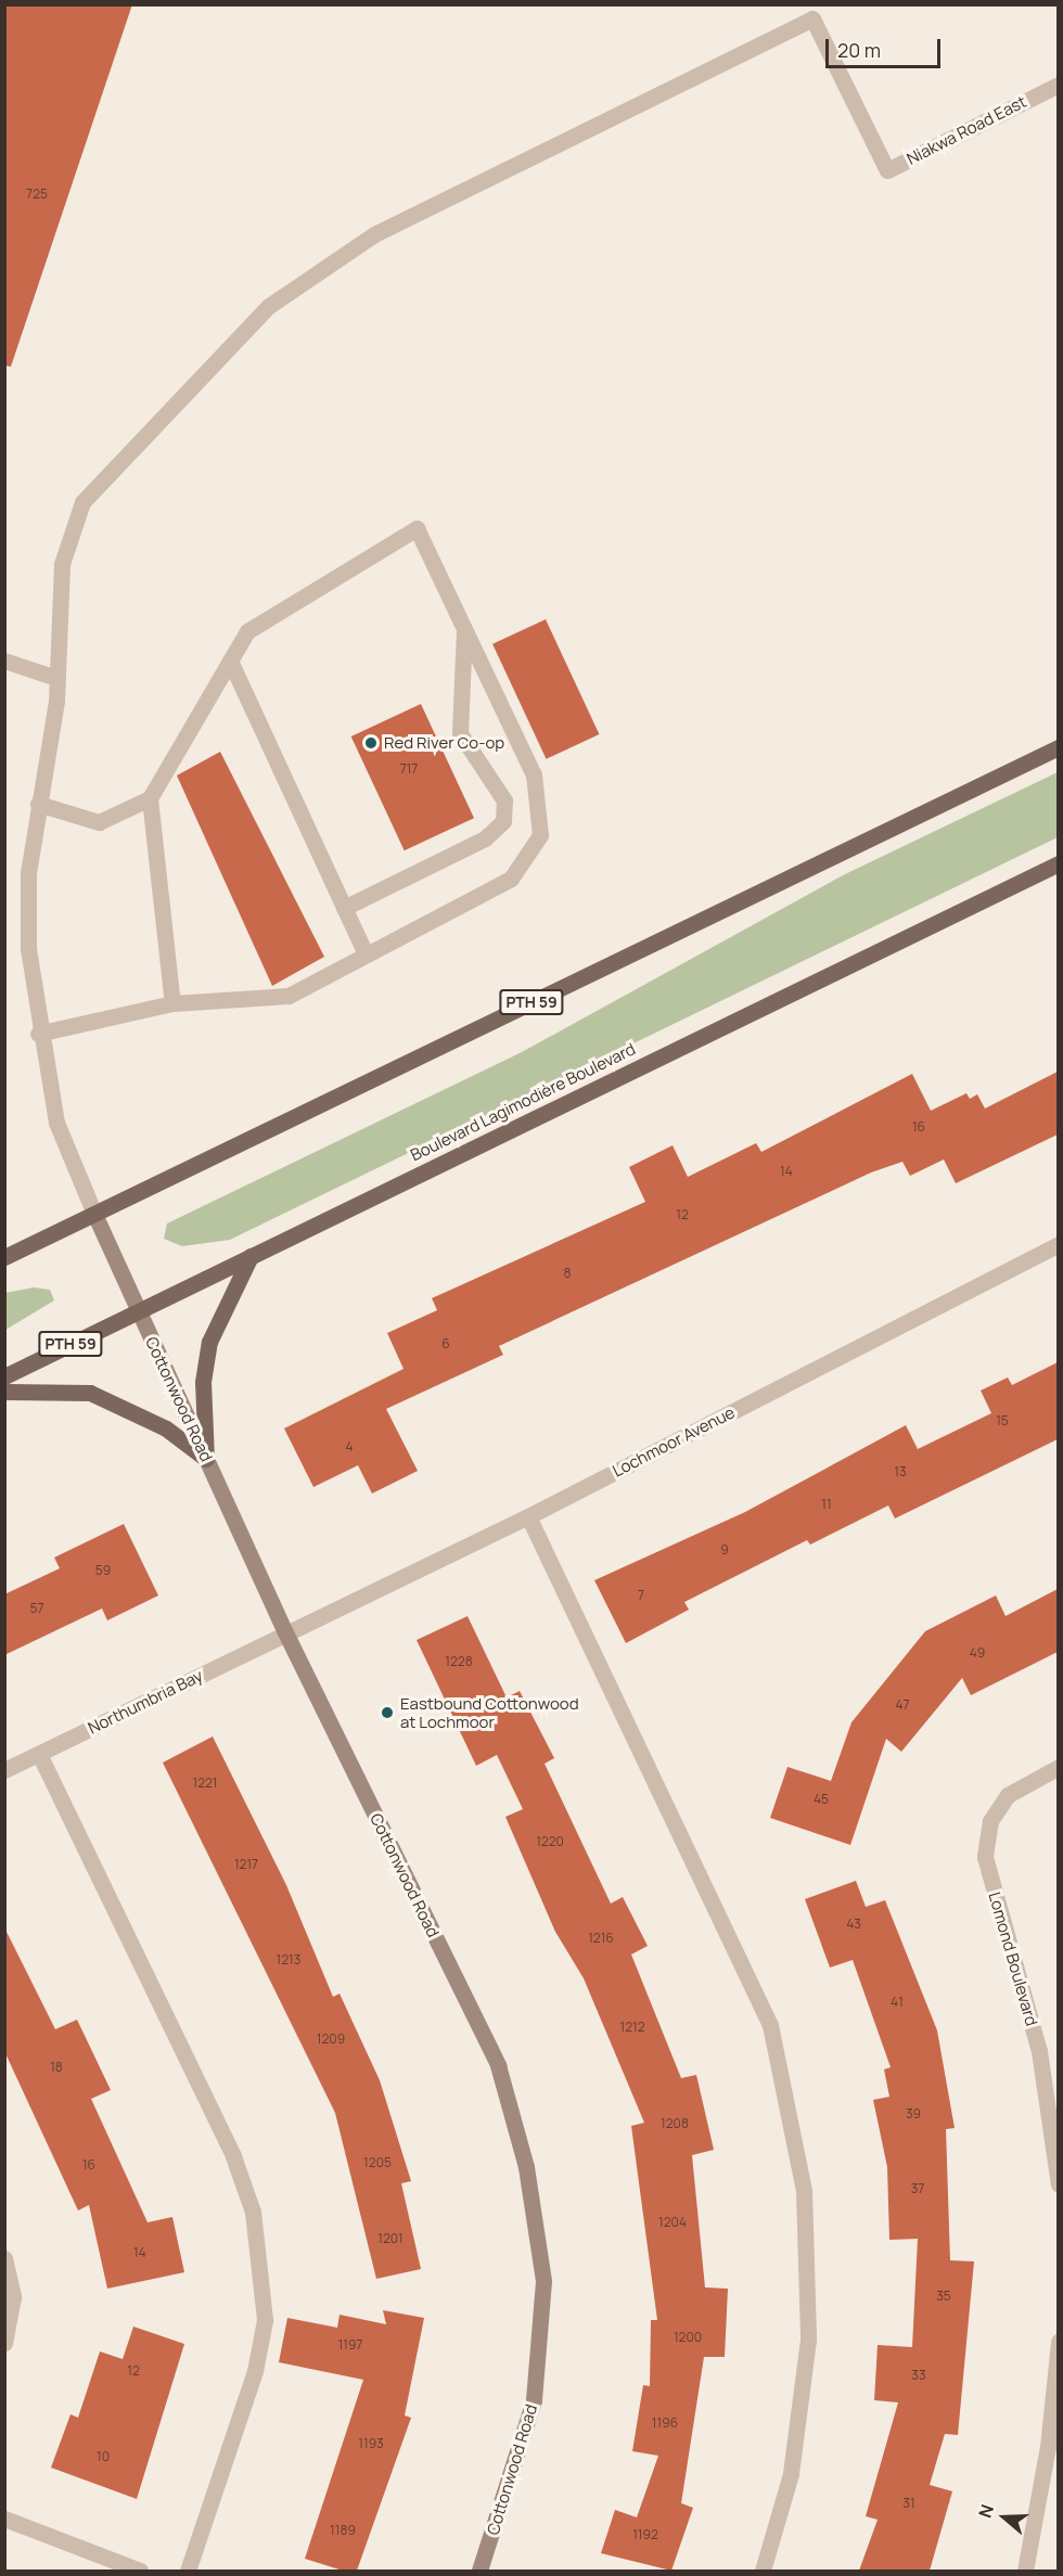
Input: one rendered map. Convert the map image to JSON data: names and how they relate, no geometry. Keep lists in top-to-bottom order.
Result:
{
  "streets": {
    "main road": ["PTH 59", "Boulevard Lagimodière Boulevard"],
    "street": [
      "Niakwa Road East",
      "Cottonwood Road",
      "Lochmoor Avenue",
      "Northumbria Bay",
      "Lomond Boulevard"
    ]
  },
  "crossings": [
    ["PTH 59", "Cottonwood Road"],
    ["Boulevard Lagimodière Boulevard", "Cottonwood Road"],
    ["Cottonwood Road", "Lochmoor Avenue"],
    ["Cottonwood Road", "Northumbria Bay"],
    ["Lochmoor Avenue", "Northumbria Bay"]
  ],
  "places": ["Red River Co-op", "Eastbound Cottonwood at Lochmoor"],
  "house_numbers": [
    "725",
    "717",
    "16",
    "14",
    "12",
    "8",
    "6",
    "15",
    "4",
    "13",
    "11",
    "9",
    "59",
    "7",
    "57",
    "49",
    "1228",
    "47",
    "1221",
    "45",
    "1220",
    "1217",
    "43",
    "1216",
    "1213",
    "41",
    "1212",
    "1209",
    "18",
    "39",
    "1208",
    "1205",
    "16",
    "37",
    "1204",
    "1201",
    "14",
    "35",
    "1200",
    "1197",
    "12",
    "33",
    "1196",
    "1193",
    "10",
    "31",
    "1189",
    "1192"
  ],
  "scale_bar": "20 m",
  "north": "left"
}
